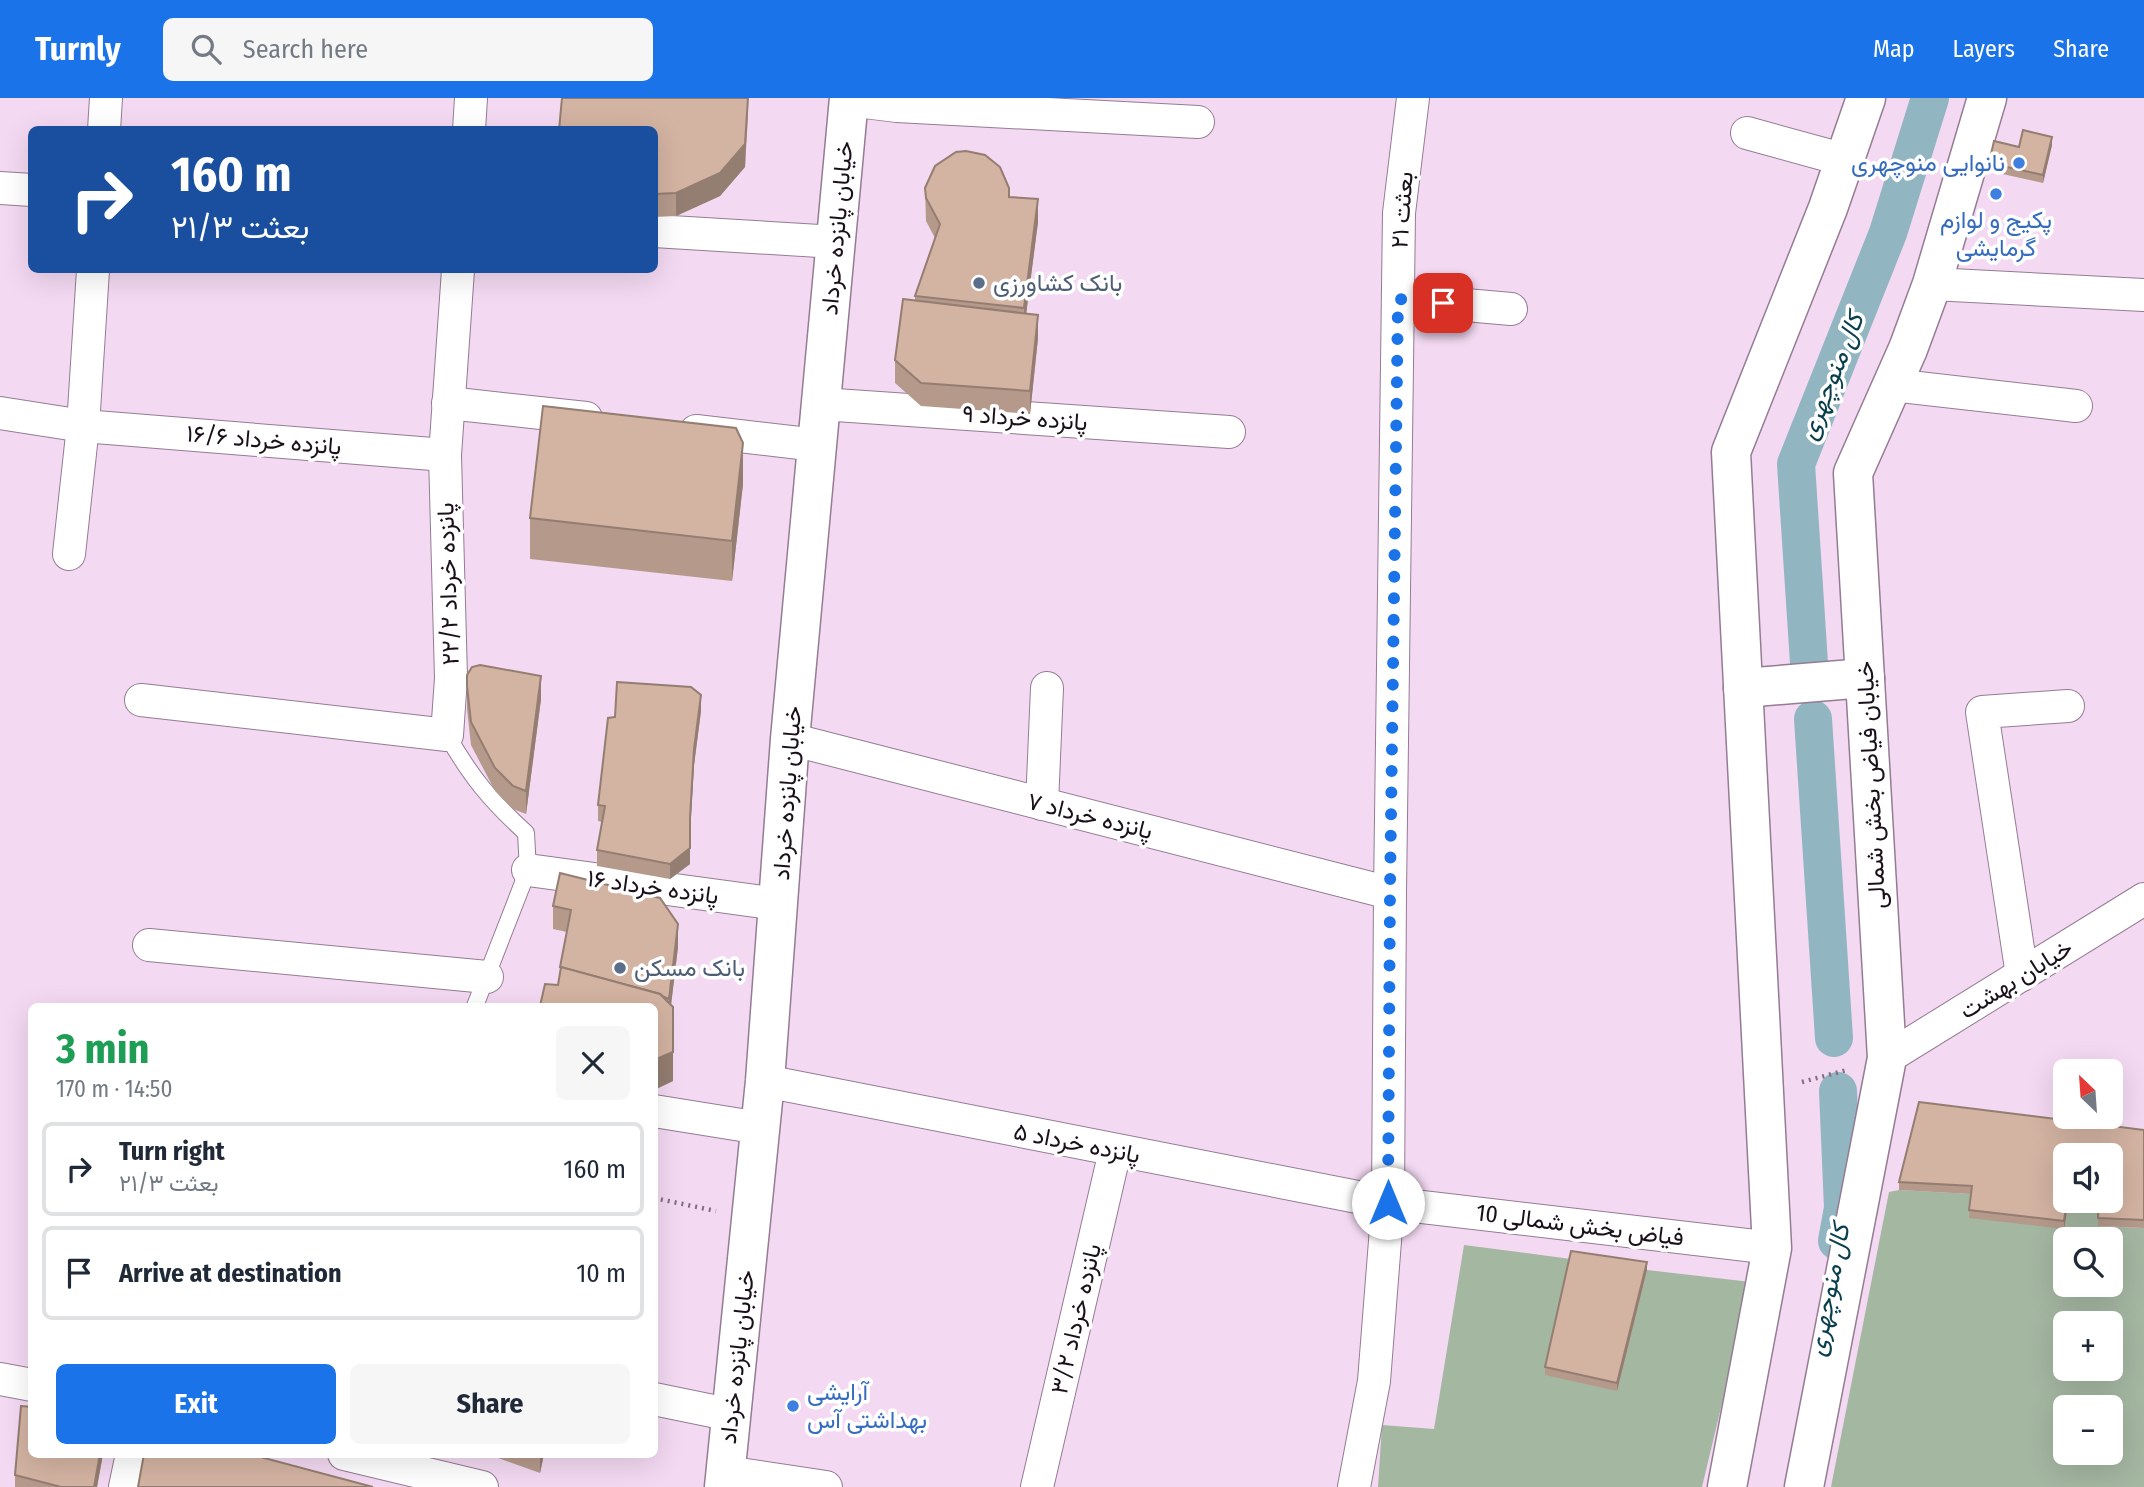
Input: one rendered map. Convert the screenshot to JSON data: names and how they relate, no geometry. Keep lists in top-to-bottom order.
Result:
{
  "streets": {
    "street": [
      "بعثت ۲۱",
      "خیابان پانزده خرداد",
      "پانزده خرداد ۹",
      "پانزده خرداد ۱۶/۶",
      "پانزده خرداد ۲۲/۲",
      "خیابان فیاض بخش شمالی",
      "پانزده خرداد ۷",
      "پانزده خرداد ۱۶",
      "خیابان بهشت",
      "پانزده خرداد ۵",
      "فیاض بخش شمالی 10",
      "پانزده خرداد ۳/۲"
    ]
  },
  "crossings": [
    ["بعثت ۲۱", "پانزده خرداد ۷"],
    ["بعثت ۲۱", "پانزده خرداد ۵"],
    ["بعثت ۲۱", "فیاض بخش شمالی 10"],
    ["خیابان پانزده خرداد", "پانزده خرداد ۹"],
    ["خیابان پانزده خرداد", "پانزده خرداد ۷"],
    ["خیابان پانزده خرداد", "پانزده خرداد ۱۶"],
    ["خیابان پانزده خرداد", "پانزده خرداد ۵"],
    ["پانزده خرداد ۱۶/۶", "پانزده خرداد ۲۲/۲"],
    ["خیابان فیاض بخش شمالی", "خیابان بهشت"],
    ["پانزده خرداد ۵", "فیاض بخش شمالی 10"],
    ["پانزده خرداد ۵", "پانزده خرداد ۳/۲"]
  ],
  "water": ["کال منوچهری"],
  "places": [
    "نانوایی منوچهری",
    "پکیج و لوازم گرمایشی",
    "بانک کشاورزی",
    "بانک مسکن",
    "آرایشی بهداشتی آس"
  ],
  "north": "top left",
  "page": {
    "header": "Turnly",
    "search": "Search here",
    "nav": ["Map", "Layers", "Share"],
    "turn": ["160 m", "بعثت ۲۱/۳"],
    "heading": ["3 min", "170 m · 14:50"],
    "map_buttons": ["+", "−"],
    "list": [
      {
        "name": "Turn right",
        "note": "بعثت ۲۱/۳",
        "value": "160 m"
      },
      {
        "name": "Arrive at destination",
        "value": "10 m"
      }
    ],
    "buttons": ["Exit", "Share"]
  }
}
